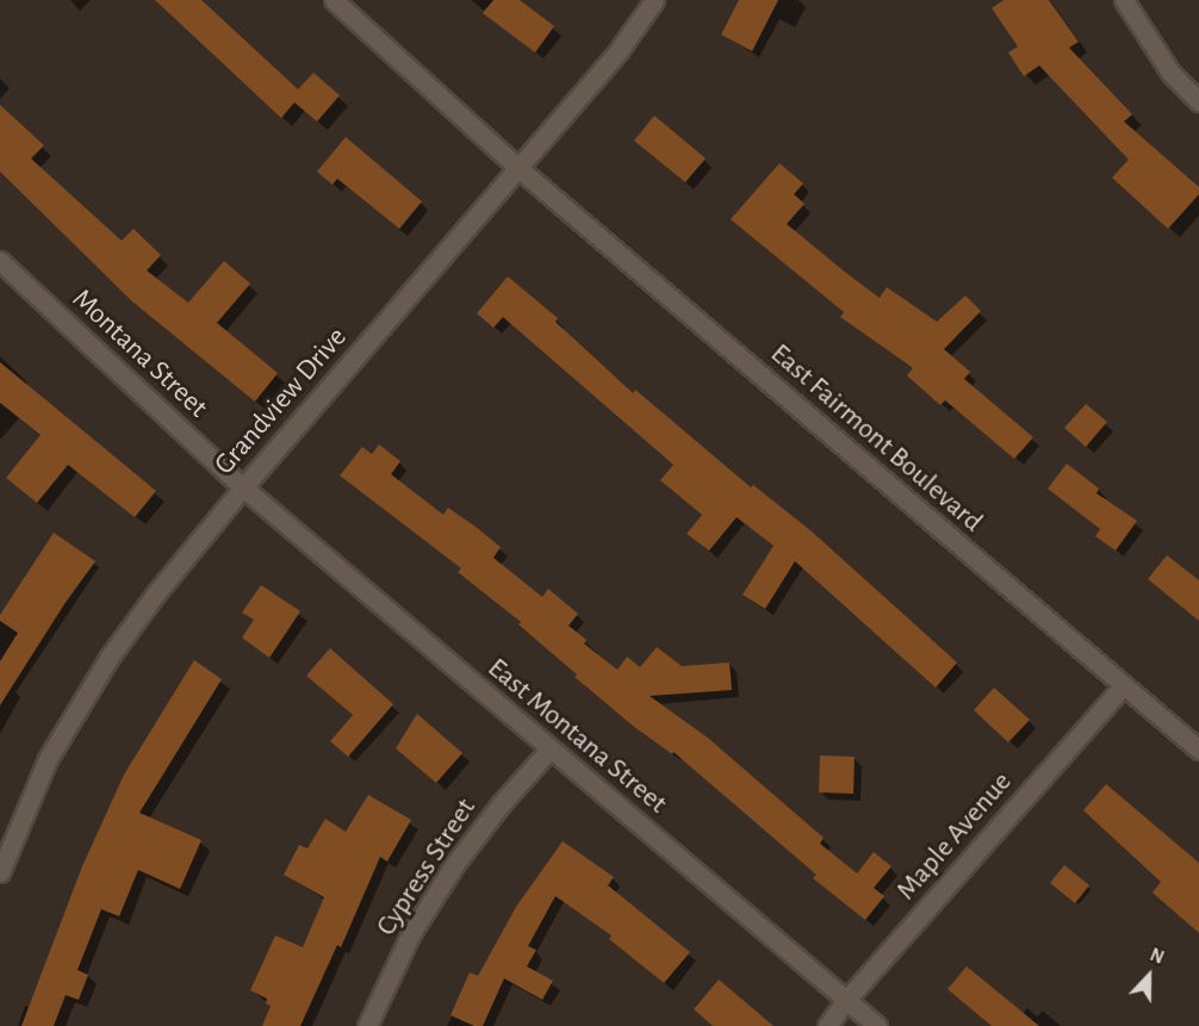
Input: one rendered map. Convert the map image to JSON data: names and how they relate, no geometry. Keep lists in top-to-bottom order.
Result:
{
  "streets": {
    "street": [
      "Montana Street",
      "Grandview Drive",
      "East Fairmont Boulevard",
      "East Montana Street",
      "Maple Avenue",
      "Cypress Street"
    ]
  },
  "crossings": [
    ["Montana Street", "Grandview Drive"],
    ["Montana Street", "East Montana Street"],
    ["Grandview Drive", "East Fairmont Boulevard"],
    ["Grandview Drive", "East Montana Street"],
    ["East Fairmont Boulevard", "Maple Avenue"],
    ["East Montana Street", "Maple Avenue"],
    ["East Montana Street", "Cypress Street"]
  ],
  "north": "top"
}
